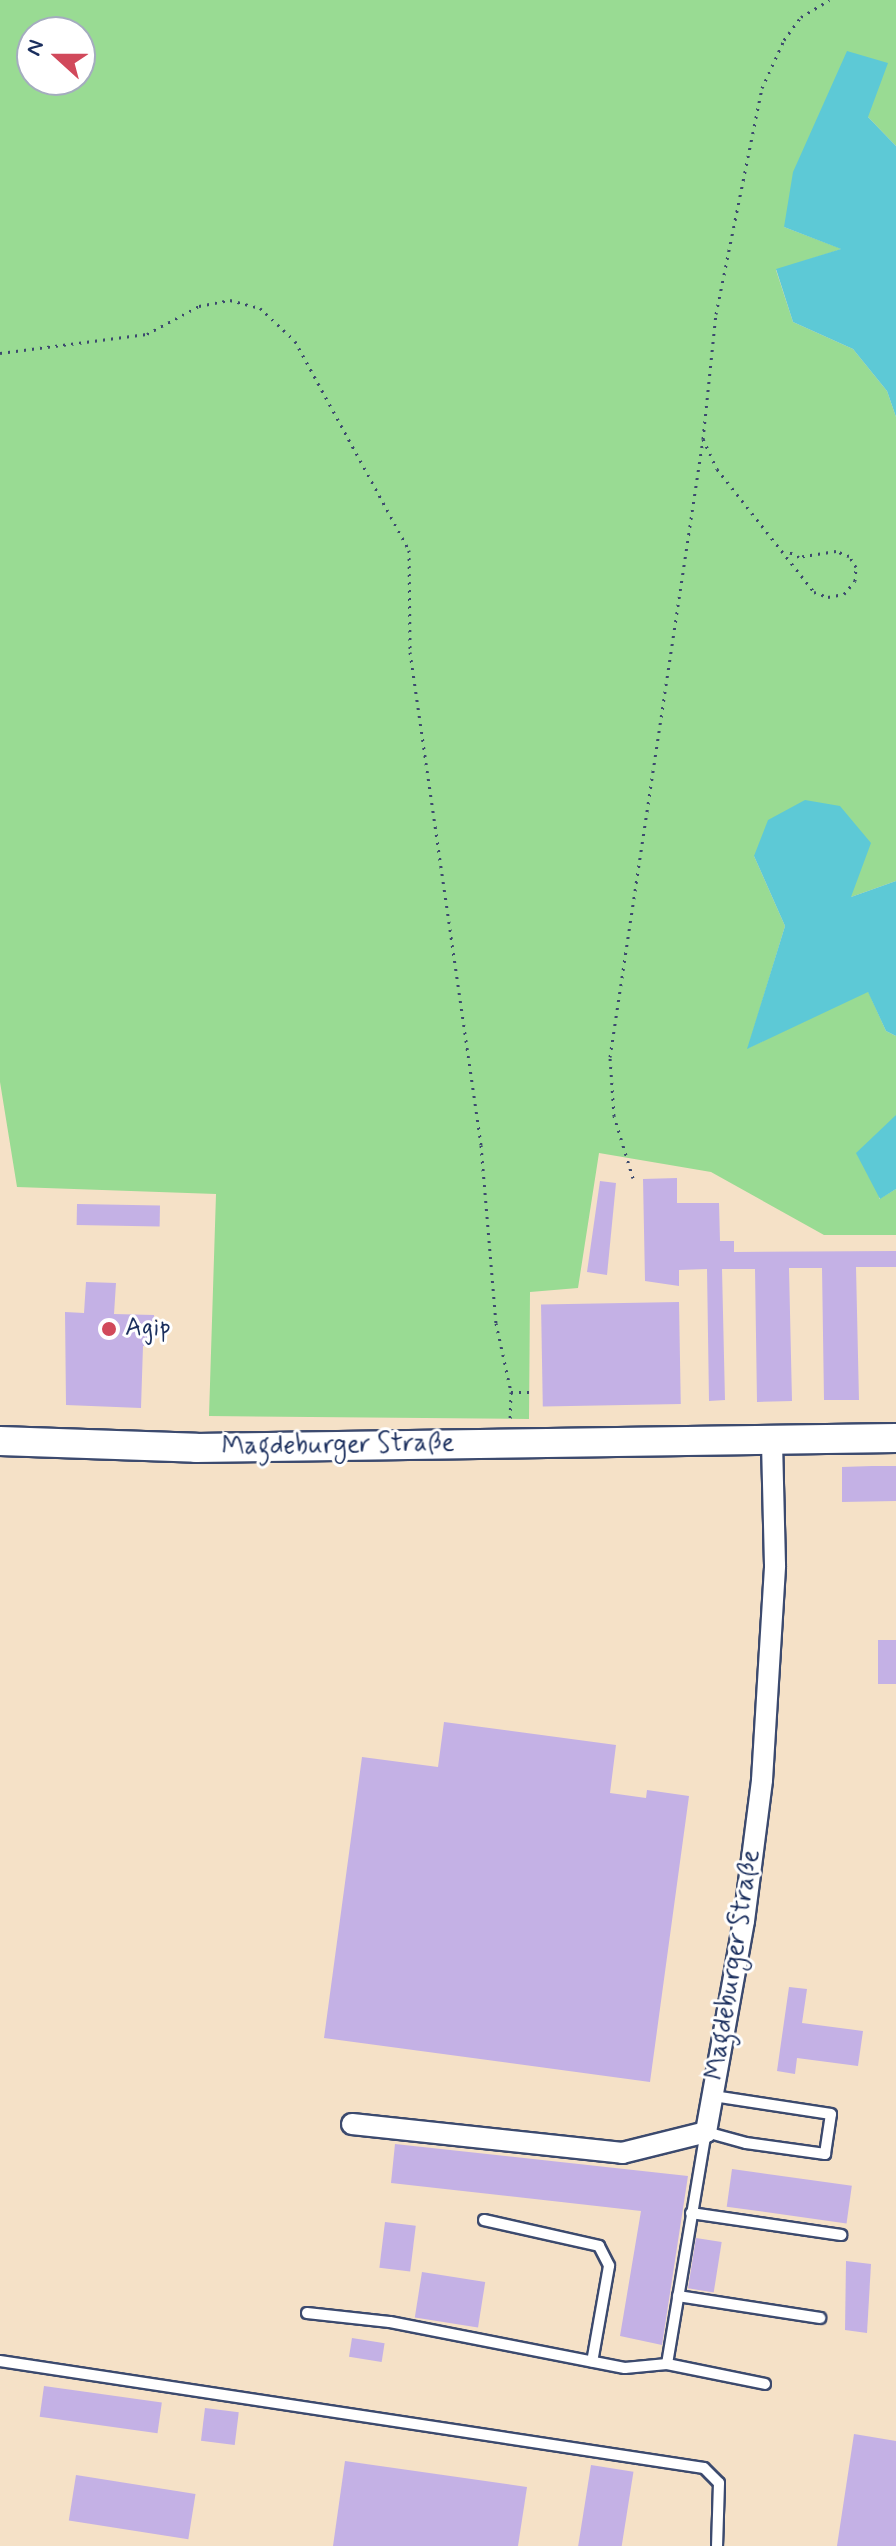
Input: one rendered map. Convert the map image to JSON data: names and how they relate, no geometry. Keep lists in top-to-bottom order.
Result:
{
  "streets": {
    "main road": ["Magdeburger Straße"]
  },
  "places": ["Agip"],
  "north": "left"
}
